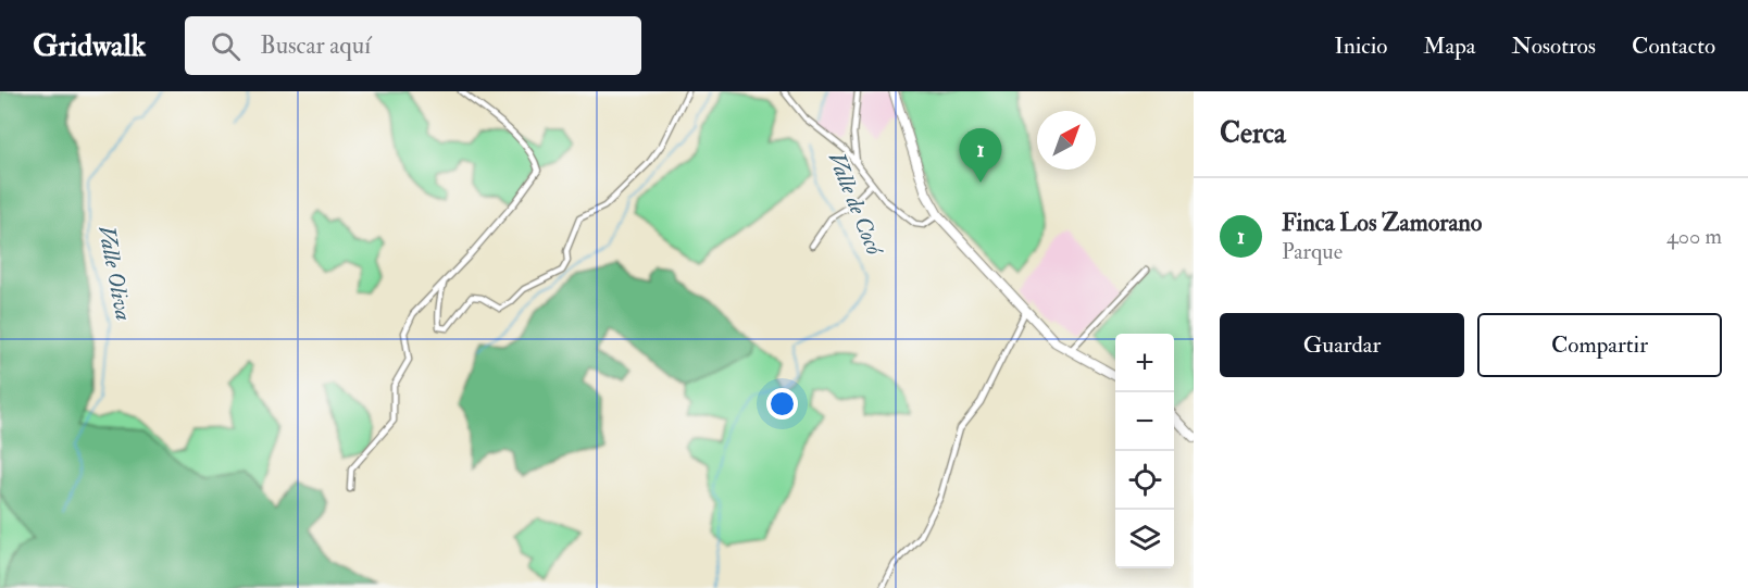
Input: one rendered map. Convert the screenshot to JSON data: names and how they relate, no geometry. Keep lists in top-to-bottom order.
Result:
{
  "water": ["Valle de Cocó", "Valle Oliva"],
  "north": "top right",
  "page": {
    "header": "Gridwalk",
    "search": "Buscar aquí",
    "nav": [
      "Inicio",
      "Mapa",
      "Nosotros",
      "Contacto"
    ],
    "heading": "Cerca",
    "pins": "1",
    "list": [
      {
        "mark": "1",
        "name": "Finca Los Zamorano",
        "note": "Parque",
        "value": "400 m"
      }
    ],
    "buttons": ["Guardar", "Compartir"],
    "map_buttons": ["+", "−"]
  }
}
